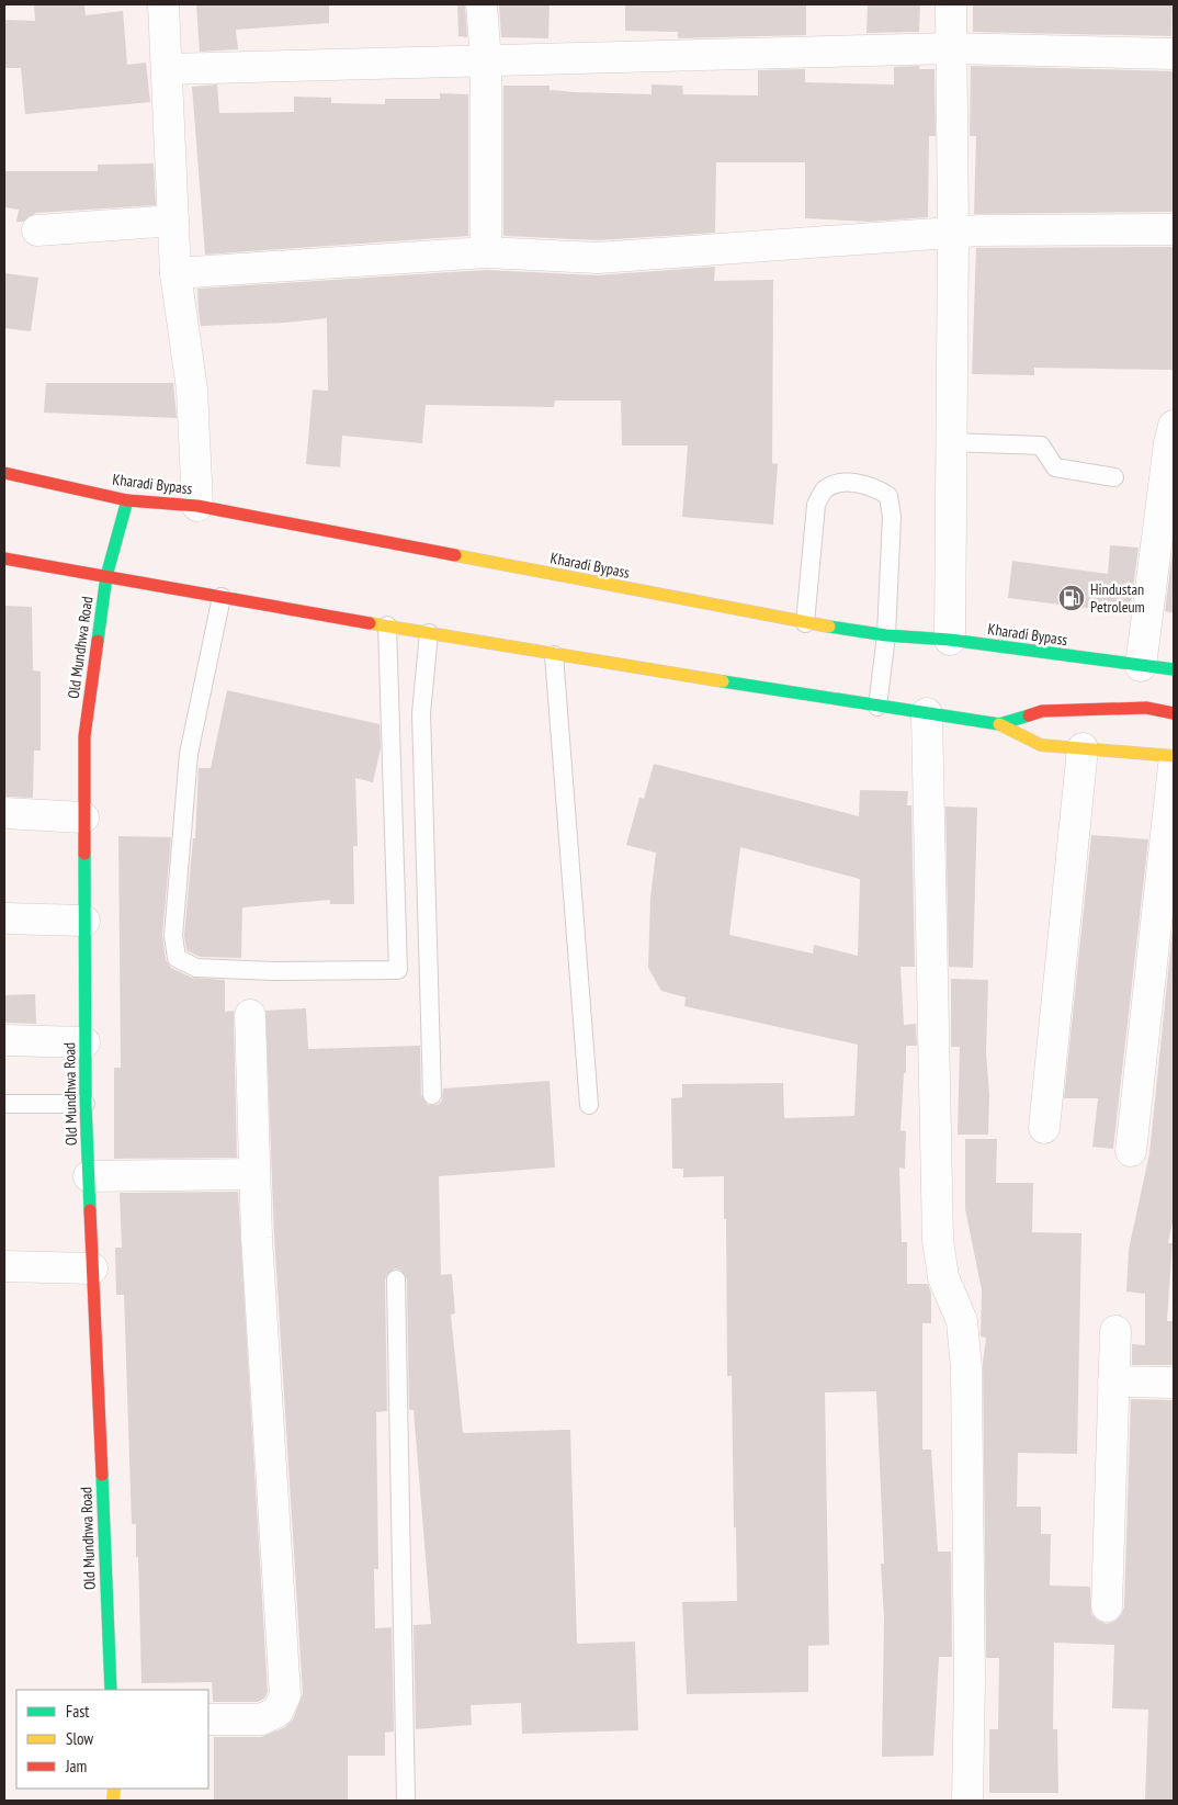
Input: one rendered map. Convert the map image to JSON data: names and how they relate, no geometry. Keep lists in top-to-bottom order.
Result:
{
  "streets": {
    "main road": ["Kharadi Bypass", "Old Mundhwa Road"]
  },
  "crossings": [
    ["Kharadi Bypass", "Old Mundhwa Road"]
  ],
  "places": {
    "fuel station": ["Hindustan Petroleum"]
  },
  "legend": ["Fast", "Slow", "Jam"]
}
